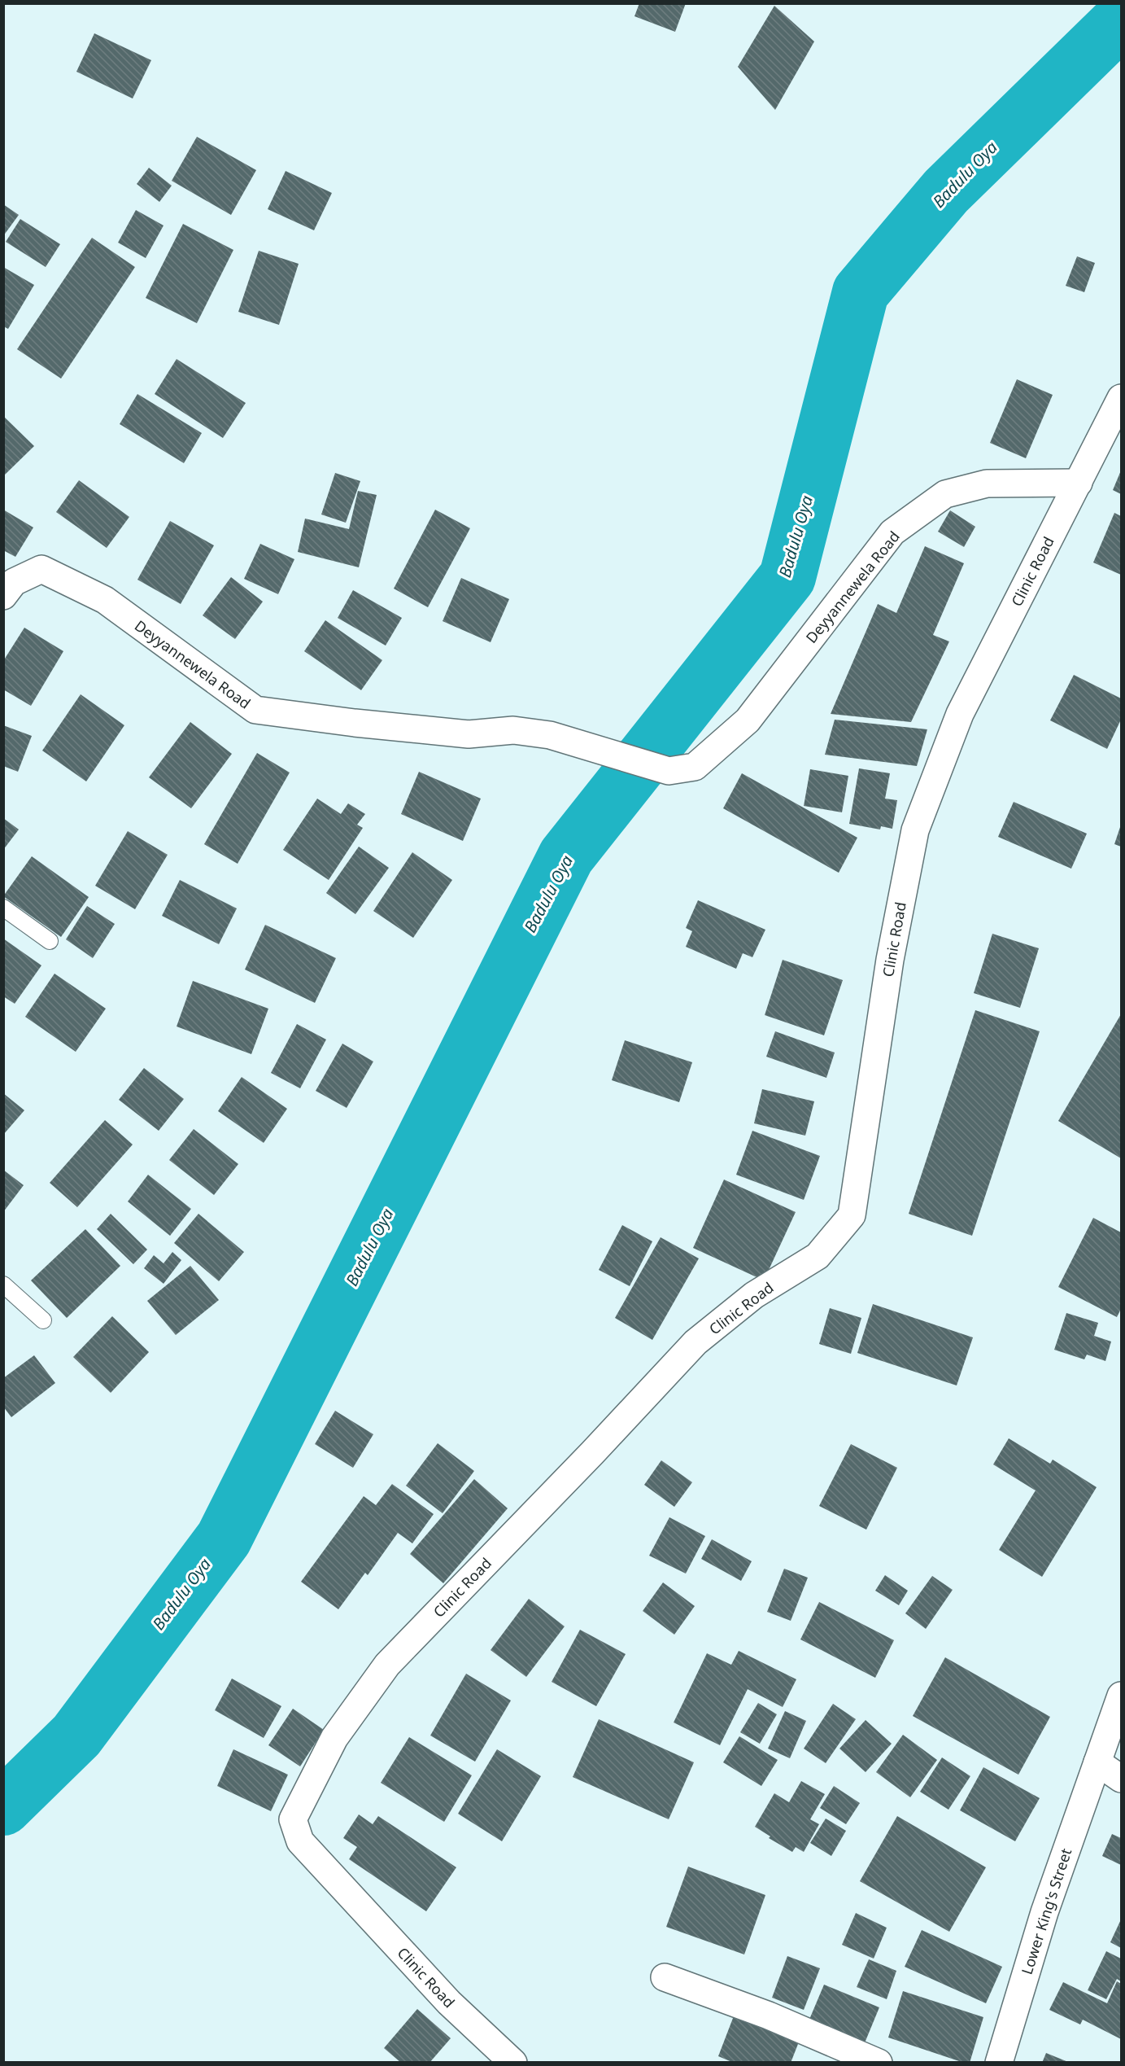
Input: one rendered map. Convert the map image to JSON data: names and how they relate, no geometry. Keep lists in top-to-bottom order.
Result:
{
  "streets": {
    "street": ["Clinic Road", "Deyyannewela Road", "Lower King's Street"]
  },
  "crossings": [
    ["Clinic Road", "Deyyannewela Road"]
  ],
  "water": ["Badulu Oya"]
}
